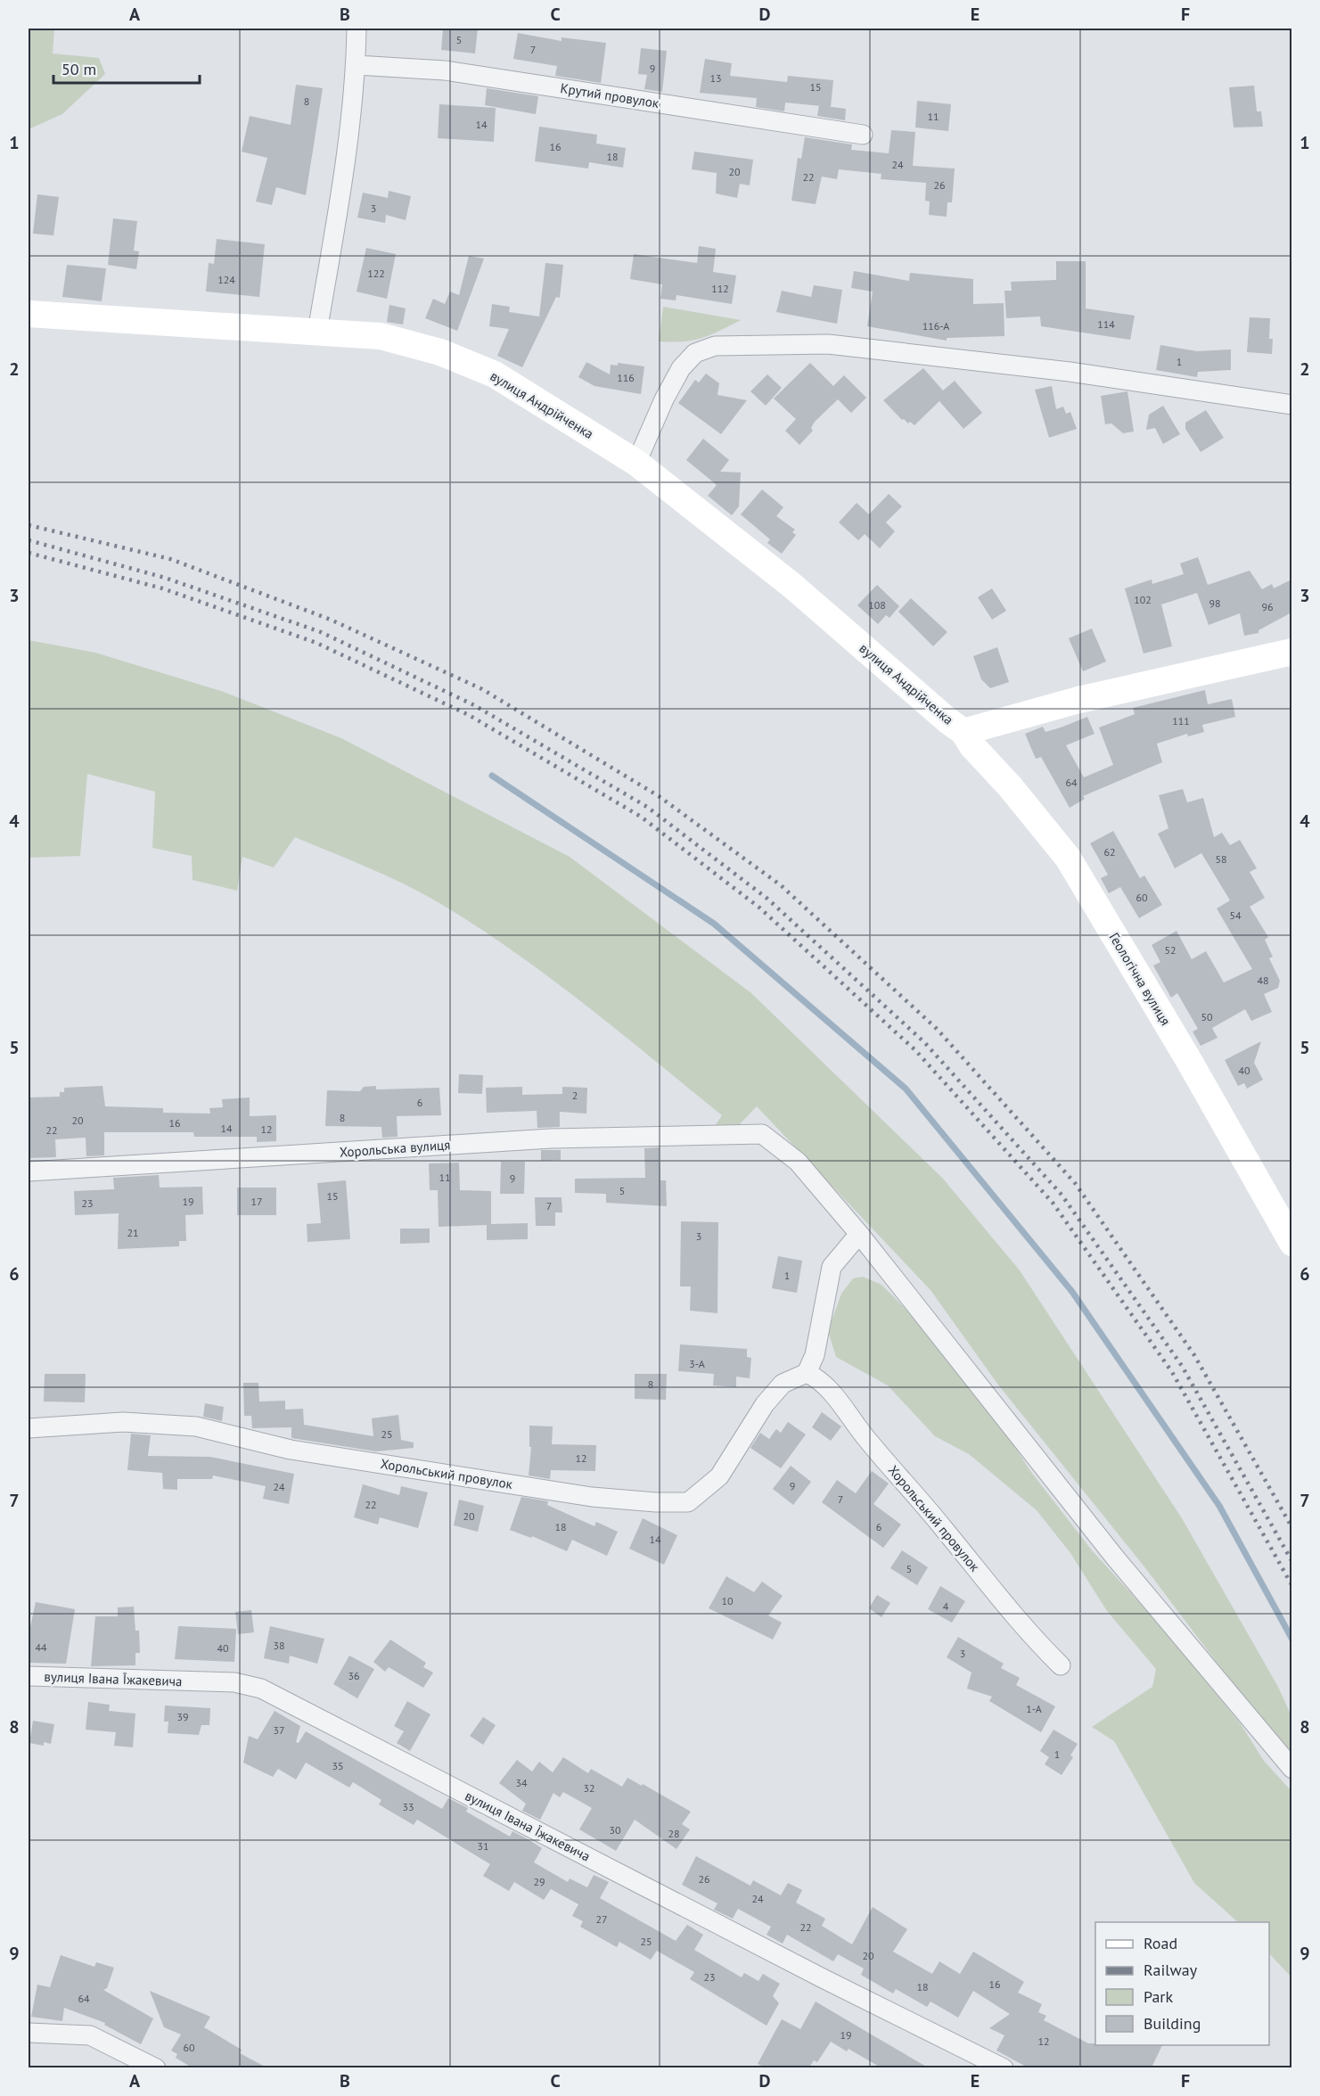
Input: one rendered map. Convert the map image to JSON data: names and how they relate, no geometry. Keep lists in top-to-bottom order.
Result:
{
  "streets": {
    "street": [
      "Крутий провулок",
      "вулиця Андрійченка",
      "Геологічна вулиця",
      "Хорольська вулиця",
      "Хорольський провулок",
      "вулиця Івана Їжакевича"
    ]
  },
  "crossings": [
    ["вулиця Андрійченка", "Геологічна вулиця"]
  ],
  "house_numbers": [
    "5",
    "7",
    "9",
    "13",
    "15",
    "8",
    "11",
    "14",
    "16",
    "18",
    "24",
    "20",
    "22",
    "26",
    "3",
    "122",
    "124",
    "112",
    "114",
    "116-А",
    "1",
    "116",
    "102",
    "98",
    "108",
    "96",
    "111",
    "64",
    "62",
    "58",
    "60",
    "54",
    "52",
    "48",
    "50",
    "40",
    "2",
    "6",
    "8",
    "20",
    "16",
    "14",
    "12",
    "22",
    "11",
    "9",
    "5",
    "15",
    "19",
    "17",
    "23",
    "7",
    "21",
    "3",
    "1",
    "3-А",
    "8",
    "25",
    "12",
    "9",
    "24",
    "7",
    "22",
    "20",
    "18",
    "6",
    "14",
    "5",
    "10",
    "4",
    "38",
    "44",
    "40",
    "3",
    "36",
    "1-А",
    "39",
    "37",
    "1",
    "35",
    "34",
    "32",
    "33",
    "30",
    "28",
    "31",
    "26",
    "29",
    "24",
    "27",
    "22",
    "25",
    "20",
    "23",
    "16",
    "18",
    "64",
    "19",
    "12",
    "60"
  ],
  "legend": [
    "Road",
    "Railway",
    "Park",
    "Building"
  ],
  "scale_bar": "50 m",
  "grid": {
    "columns": [
      "A",
      "B",
      "C",
      "D",
      "E",
      "F"
    ],
    "rows": [
      "1",
      "2",
      "3",
      "4",
      "5",
      "6",
      "7",
      "8",
      "9"
    ]
  }
}
